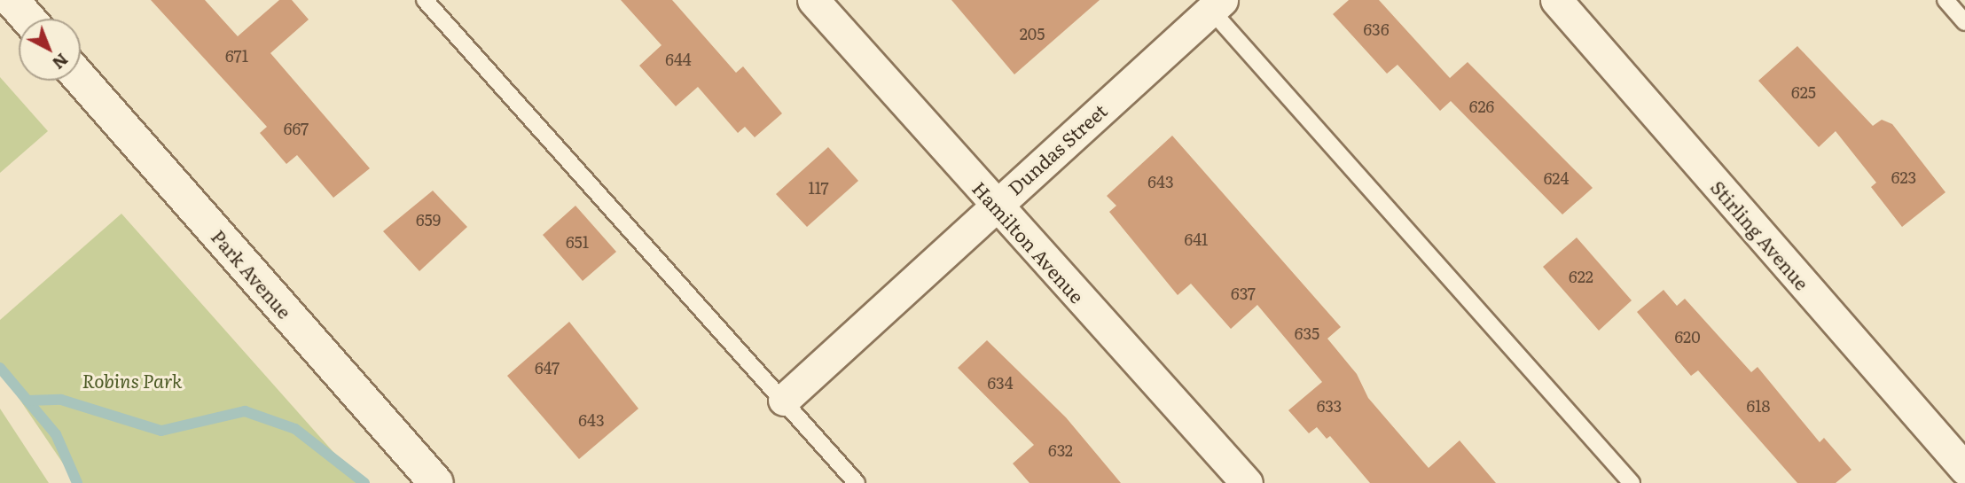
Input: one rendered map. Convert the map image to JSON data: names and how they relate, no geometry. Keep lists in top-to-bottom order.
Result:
{
  "streets": {
    "street": [
      "Dundas Street",
      "Stirling Avenue",
      "Hamilton Avenue",
      "Park Avenue"
    ]
  },
  "crossings": [
    ["Dundas Street", "Hamilton Avenue"]
  ],
  "parks": ["Robins Park"],
  "house_numbers": [
    "636",
    "205",
    "671",
    "644",
    "625",
    "626",
    "667",
    "623",
    "624",
    "643",
    "117",
    "659",
    "641",
    "651",
    "622",
    "637",
    "635",
    "620",
    "647",
    "634",
    "633",
    "618",
    "643",
    "632"
  ],
  "north": "bottom right"
}
